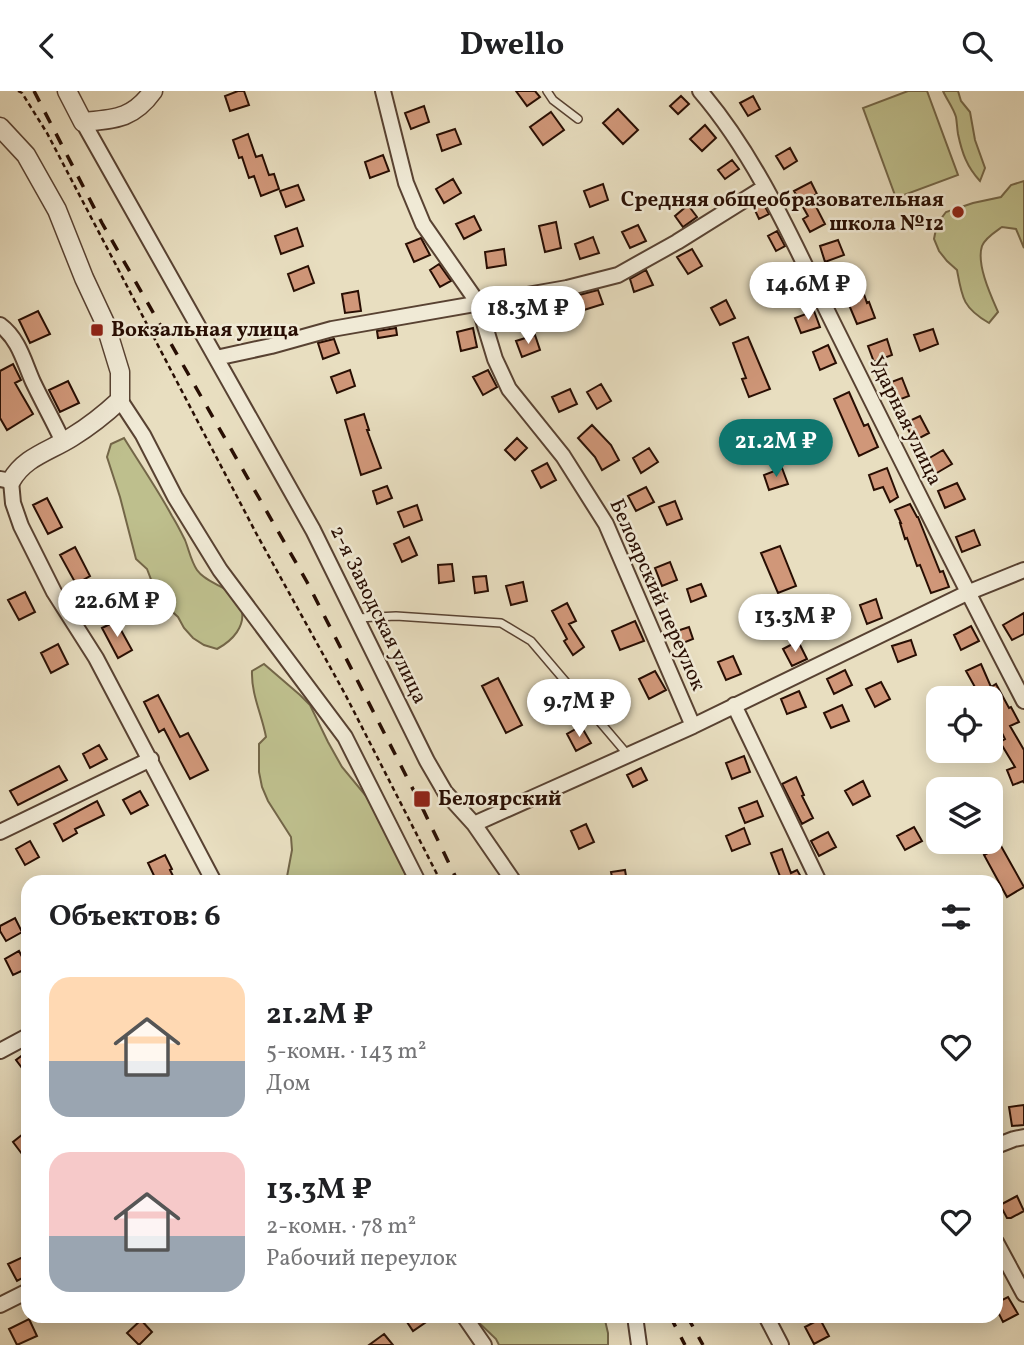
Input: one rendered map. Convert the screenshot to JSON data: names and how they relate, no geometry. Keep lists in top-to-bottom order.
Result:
{
  "streets": {
    "street": ["Ударная улица", "Белоярский переулок", "2-я Заводская улица"]
  },
  "places": {
    "other": ["Средняя общеобразовательная школа №12"],
    "transit": ["Вокзальная улица", "Белоярский"]
  },
  "page": {
    "header": "Dwello",
    "price": [
      "14.6M ₽",
      "18.3M ₽",
      "21.2M ₽",
      "22.6M ₽",
      "13.3M ₽",
      "9.7M ₽"
    ],
    "heading": "Объектов: 6",
    "list": [
      {
        "name": "21.2M ₽",
        "note": "5-комн. · 143 m² · Дом"
      },
      {
        "name": "13.3M ₽",
        "note": "2-комн. · 78 m² · Рабочий переулок"
      }
    ]
  }
}
